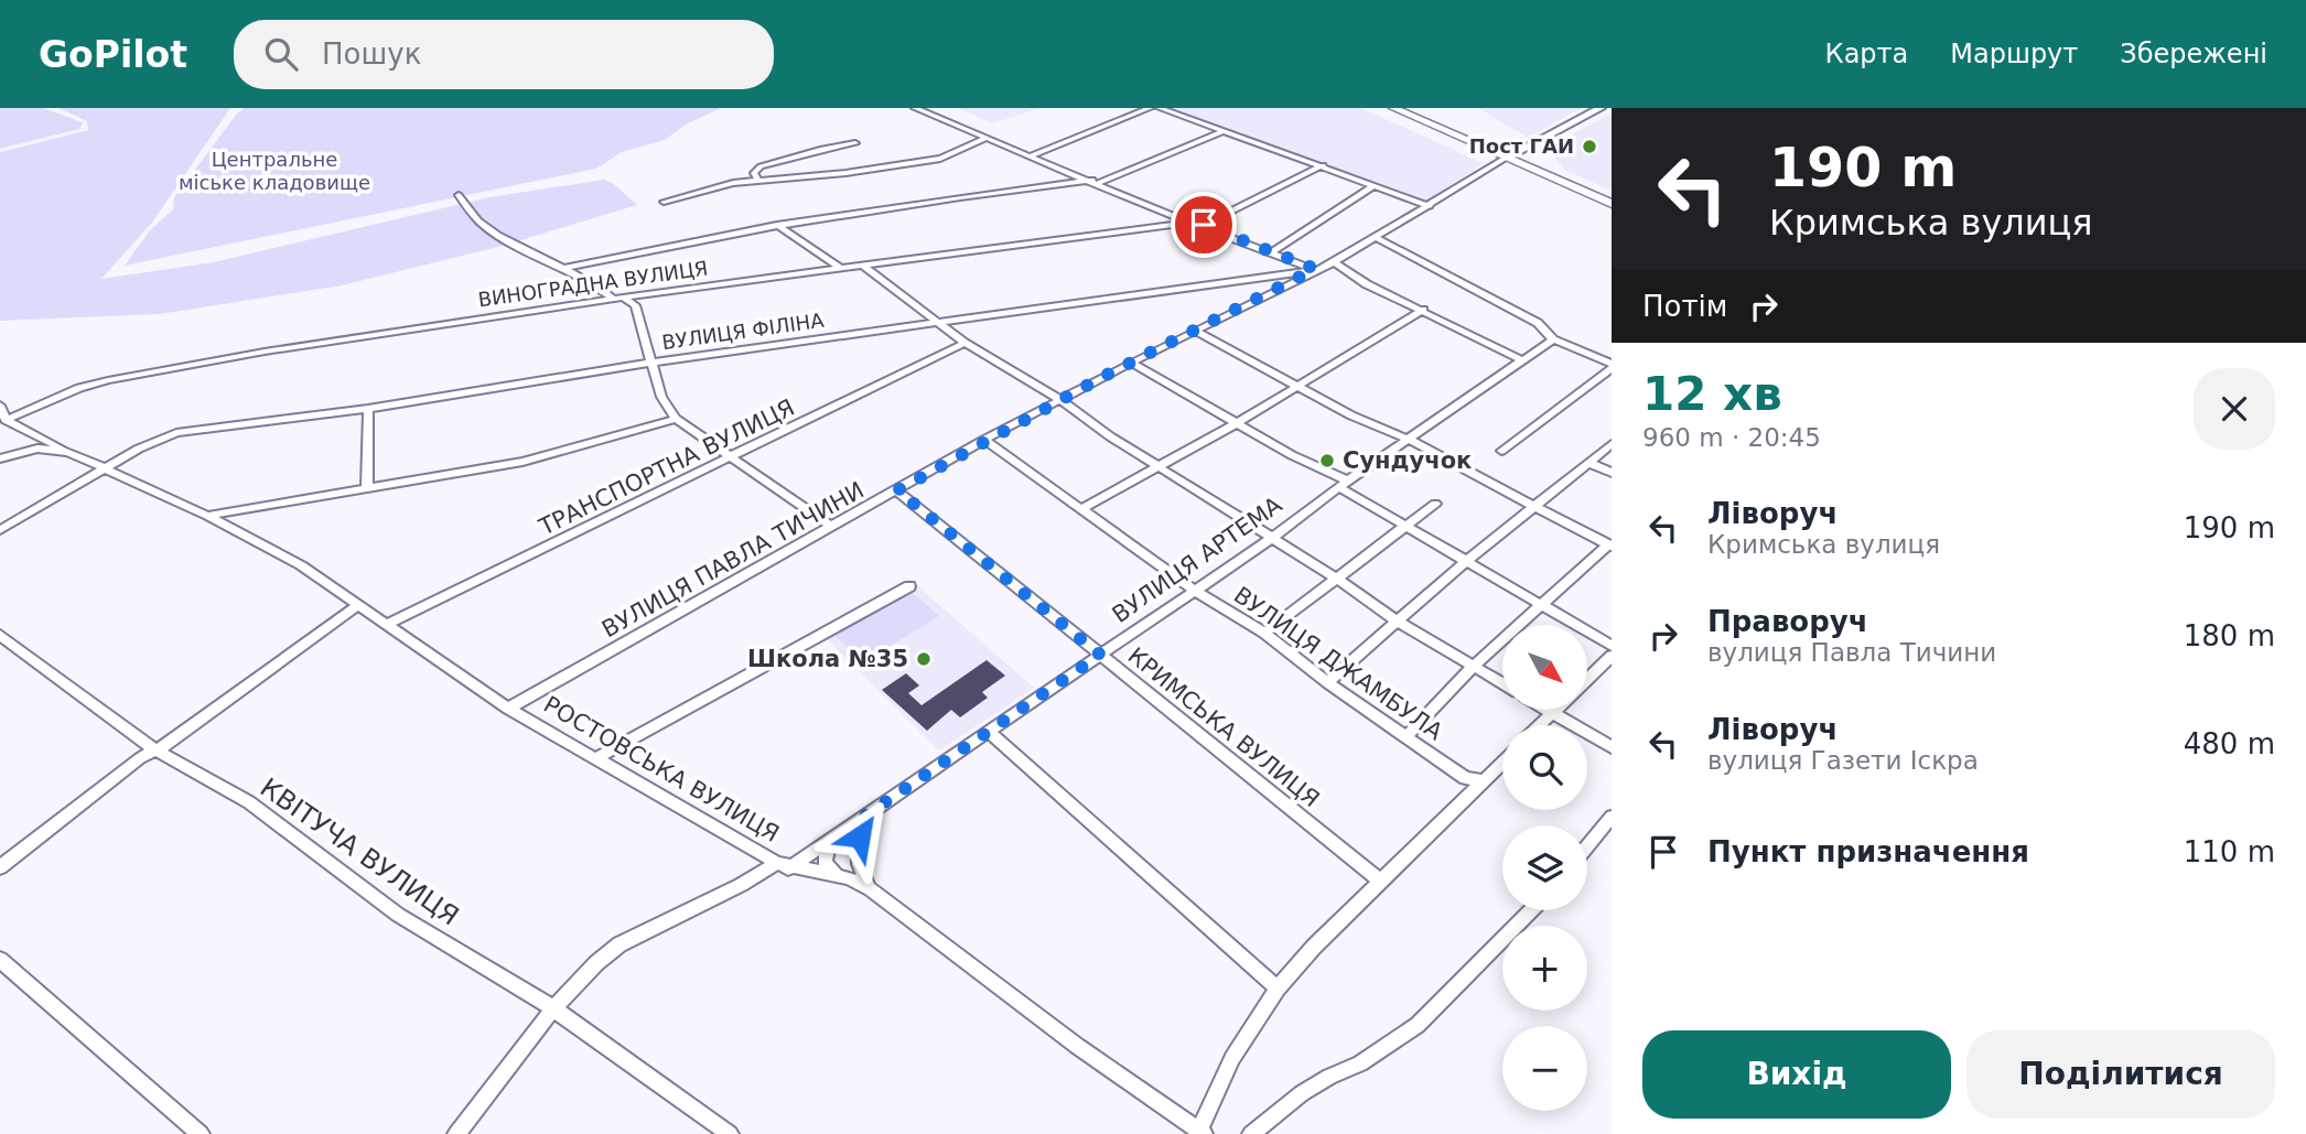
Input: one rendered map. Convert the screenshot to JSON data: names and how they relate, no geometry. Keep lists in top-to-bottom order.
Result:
{
  "streets": {
    "street": [
      "ВИНОГРАДНА ВУЛИЦЯ",
      "ВУЛИЦЯ ФІЛІНА",
      "ТРАНСПОРТНА ВУЛИЦЯ",
      "ВУЛИЦЯ ПАВЛА ТИЧИНИ",
      "ВУЛИЦЯ АРТЕМА",
      "ВУЛИЦЯ ДЖАМБУЛА",
      "КРИМСЬКА ВУЛИЦЯ",
      "РОСТОВСЬКА ВУЛИЦЯ",
      "КВІТУЧА ВУЛИЦЯ"
    ]
  },
  "crossings": [
    ["ВУЛИЦЯ ФІЛІНА", "ВУЛИЦЯ ПАВЛА ТИЧИНИ"],
    ["ВУЛИЦЯ ФІЛІНА", "РОСТОВСЬКА ВУЛИЦЯ"],
    ["ТРАНСПОРТНА ВУЛИЦЯ", "РОСТОВСЬКА ВУЛИЦЯ"],
    ["ВУЛИЦЯ ПАВЛА ТИЧИНИ", "ВУЛИЦЯ ДЖАМБУЛА"],
    ["ВУЛИЦЯ ПАВЛА ТИЧИНИ", "КРИМСЬКА ВУЛИЦЯ"],
    ["ВУЛИЦЯ ПАВЛА ТИЧИНИ", "РОСТОВСЬКА ВУЛИЦЯ"],
    ["ВУЛИЦЯ АРТЕМА", "ВУЛИЦЯ ДЖАМБУЛА"],
    ["ВУЛИЦЯ АРТЕМА", "КРИМСЬКА ВУЛИЦЯ"],
    ["ВУЛИЦЯ АРТЕМА", "РОСТОВСЬКА ВУЛИЦЯ"],
    ["ВУЛИЦЯ АРТЕМА", "КВІТУЧА ВУЛИЦЯ"]
  ],
  "parks": ["Центральне міське кладовище"],
  "places": ["Пост ГАИ", "Сундучок", "Школа №35"],
  "north": "bottom right",
  "page": {
    "header": "GoPilot",
    "search": "Пошук",
    "nav": ["Карта", "Маршрут", "Збережені"],
    "turn": ["190 m", "Кримська вулиця"],
    "then": "Потім",
    "heading": ["12 хв", "960 m · 20:45"],
    "list": [
      {
        "name": "Ліворуч",
        "note": "Кримська вулиця",
        "value": "190 m"
      },
      {
        "name": "Праворуч",
        "note": "вулиця Павла Тичини",
        "value": "180 m"
      },
      {
        "name": "Ліворуч",
        "note": "вулиця Газети Іскра",
        "value": "480 m"
      },
      {
        "name": "Пункт призначення",
        "value": "110 m"
      }
    ],
    "map_buttons": ["+", "−"],
    "buttons": ["Вихід", "Поділитися"]
  }
}
